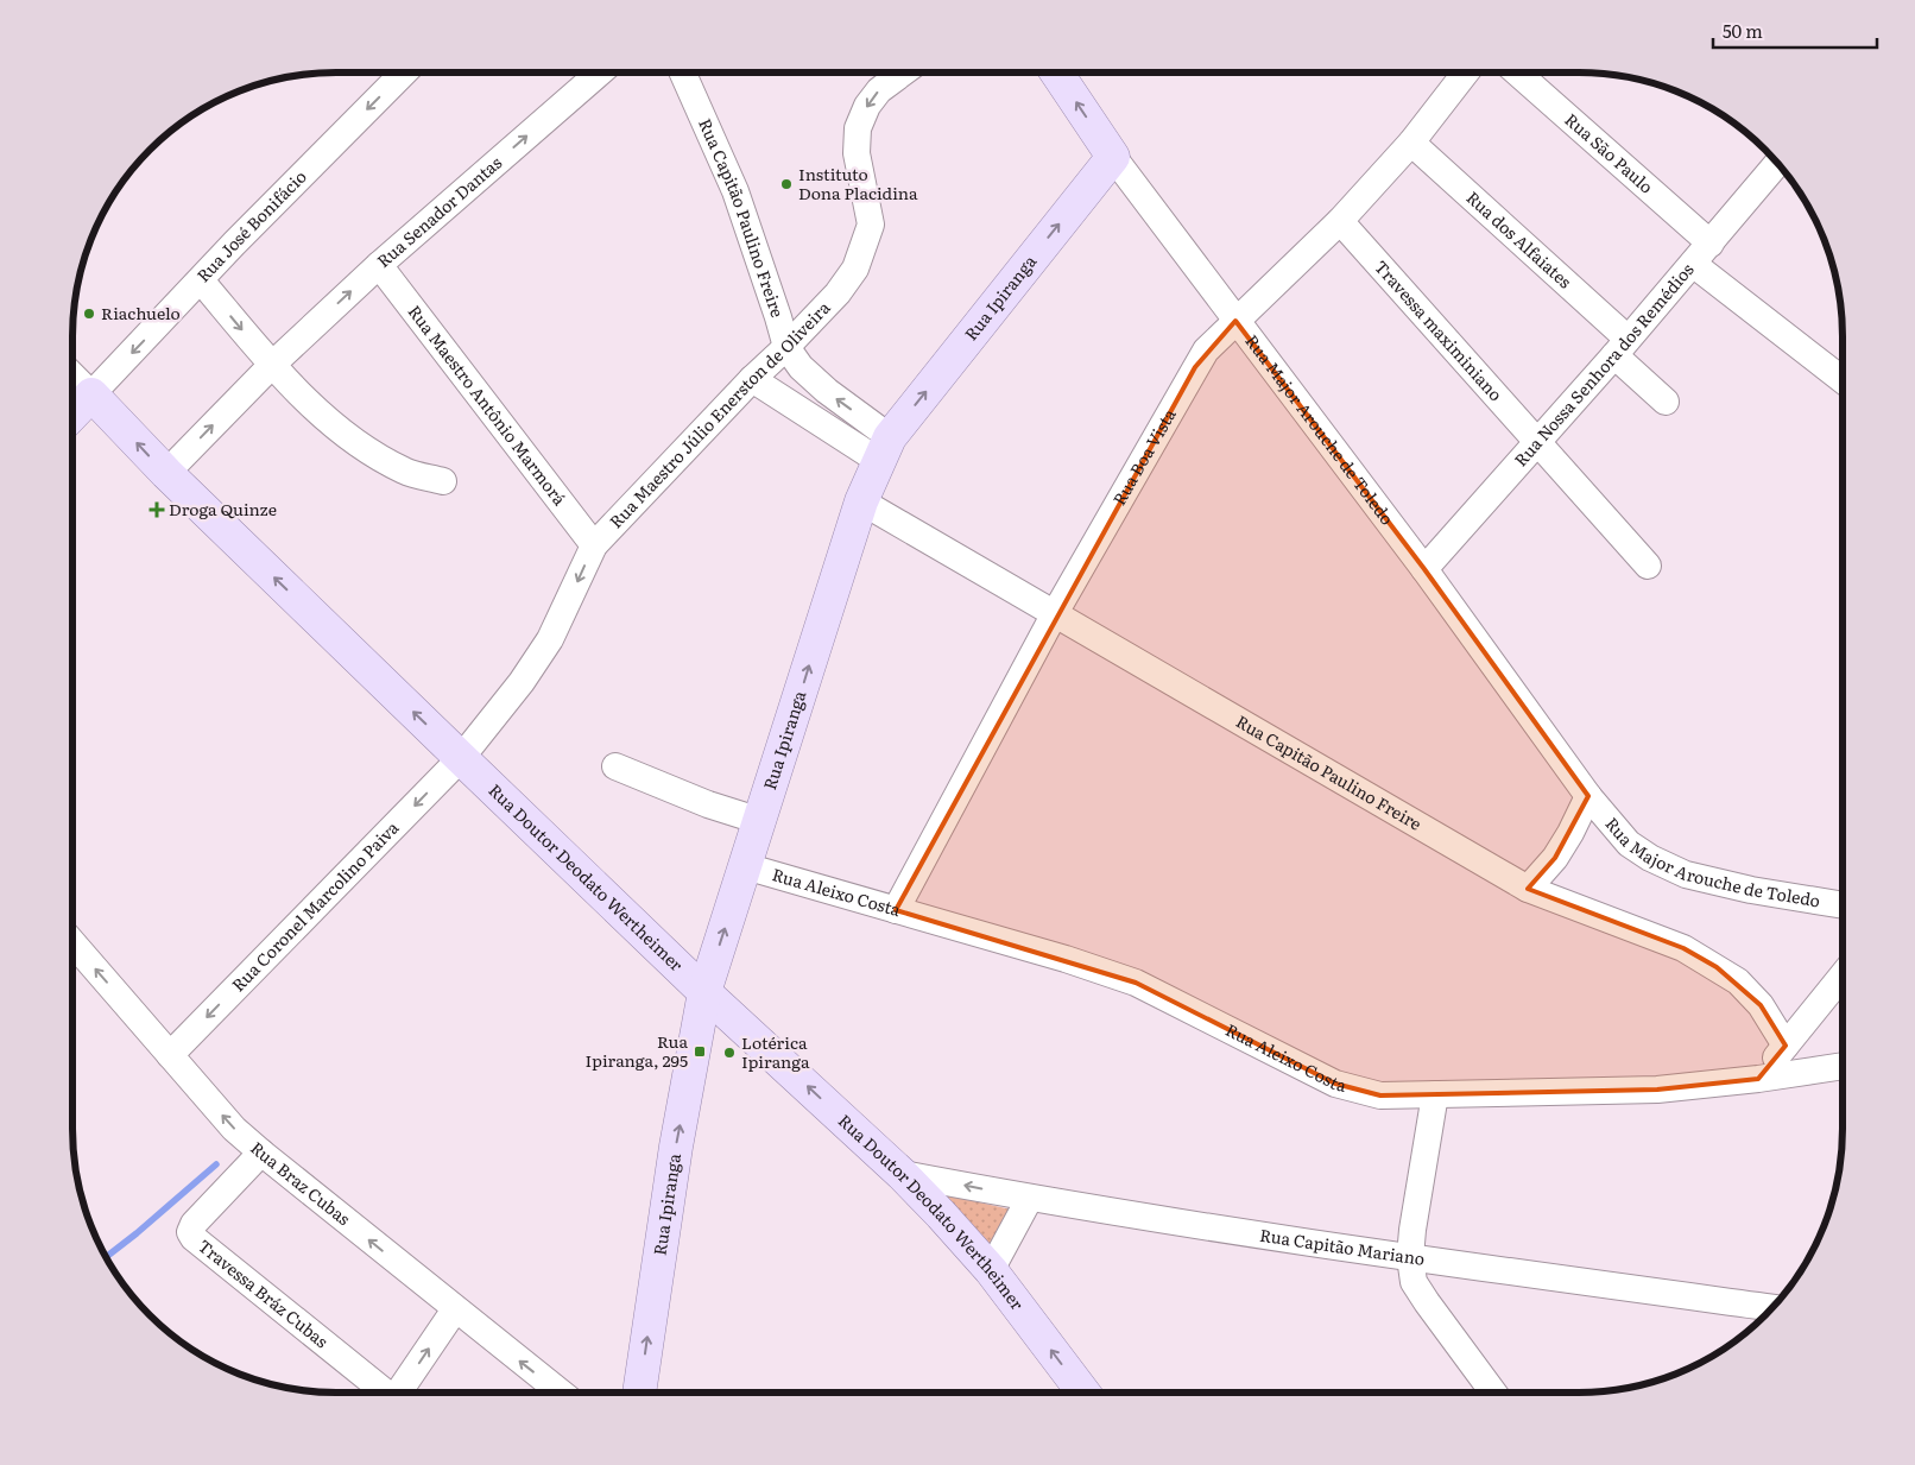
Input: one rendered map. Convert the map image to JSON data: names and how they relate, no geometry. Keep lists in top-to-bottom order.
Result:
{
  "streets": {
    "main road": ["Rua Ipiranga", "Rua Major Arouche de Toledo", "Rua Doutor Deodato Wertheimer"],
    "street": [
      "Rua São Paulo",
      "Rua Senador Dantas",
      "Rua Capitão Paulino Freire",
      "Rua José Bonifácio",
      "Rua dos Alfaiates",
      "Travessa maximiniano",
      "Rua Nossa Senhora dos Remédios",
      "Rua Maestro Antônio Marmorá",
      "Rua Maestro Júlio Enerston de Oliveira",
      "Rua Boa Vista",
      "Rua Aleixo Costa",
      "Rua Coronel Marcolino Paiva",
      "Rua Braz Cubas",
      "Rua Capitão Mariano",
      "Travessa Bráz Cubas"
    ]
  },
  "crossings": [
    ["Rua São Paulo", "Rua Nossa Senhora dos Remédios"],
    ["Rua Senador Dantas", "Rua Maestro Antônio Marmorá"],
    ["Rua Senador Dantas", "Rua Doutor Deodato Wertheimer"],
    ["Rua Capitão Paulino Freire", "Rua Ipiranga"],
    ["Rua Capitão Paulino Freire", "Rua Maestro Júlio Enerston de Oliveira"],
    ["Rua Capitão Paulino Freire", "Rua Boa Vista"],
    ["Rua José Bonifácio", "Rua Doutor Deodato Wertheimer"],
    ["Rua dos Alfaiates", "Rua Nossa Senhora dos Remédios"],
    ["Rua dos Alfaiates", "Rua Boa Vista"],
    ["Rua Ipiranga", "Rua Major Arouche de Toledo"],
    ["Rua Ipiranga", "Rua Doutor Deodato Wertheimer"],
    ["Rua Ipiranga", "Rua Aleixo Costa"],
    ["Travessa maximiniano", "Rua Nossa Senhora dos Remédios"],
    ["Travessa maximiniano", "Rua Boa Vista"],
    ["Rua Nossa Senhora dos Remédios", "Rua Major Arouche de Toledo"],
    ["Rua Maestro Antônio Marmorá", "Rua Maestro Júlio Enerston de Oliveira"],
    ["Rua Maestro Júlio Enerston de Oliveira", "Rua Doutor Deodato Wertheimer"],
    ["Rua Maestro Júlio Enerston de Oliveira", "Rua Coronel Marcolino Paiva"],
    ["Rua Major Arouche de Toledo", "Rua Boa Vista"],
    ["Rua Boa Vista", "Rua Aleixo Costa"],
    ["Rua Doutor Deodato Wertheimer", "Rua Coronel Marcolino Paiva"],
    ["Rua Doutor Deodato Wertheimer", "Rua Capitão Mariano"],
    ["Rua Coronel Marcolino Paiva", "Rua Braz Cubas"],
    ["Rua Braz Cubas", "Travessa Bráz Cubas"]
  ],
  "one_way": [
    "Rua Senador Dantas",
    "Rua José Bonifácio",
    "Rua Ipiranga",
    "Rua Maestro Júlio Enerston de Oliveira",
    "Rua Coronel Marcolino Paiva",
    "Rua Braz Cubas"
  ],
  "places": {
    "other": ["Instituto Dona Placidina", "Riachuelo", "Lotérica Ipiranga"],
    "health": ["Droga Quinze"],
    "transit": ["Rua Ipiranga, 295"]
  },
  "scale_bar": "50 m"
}
